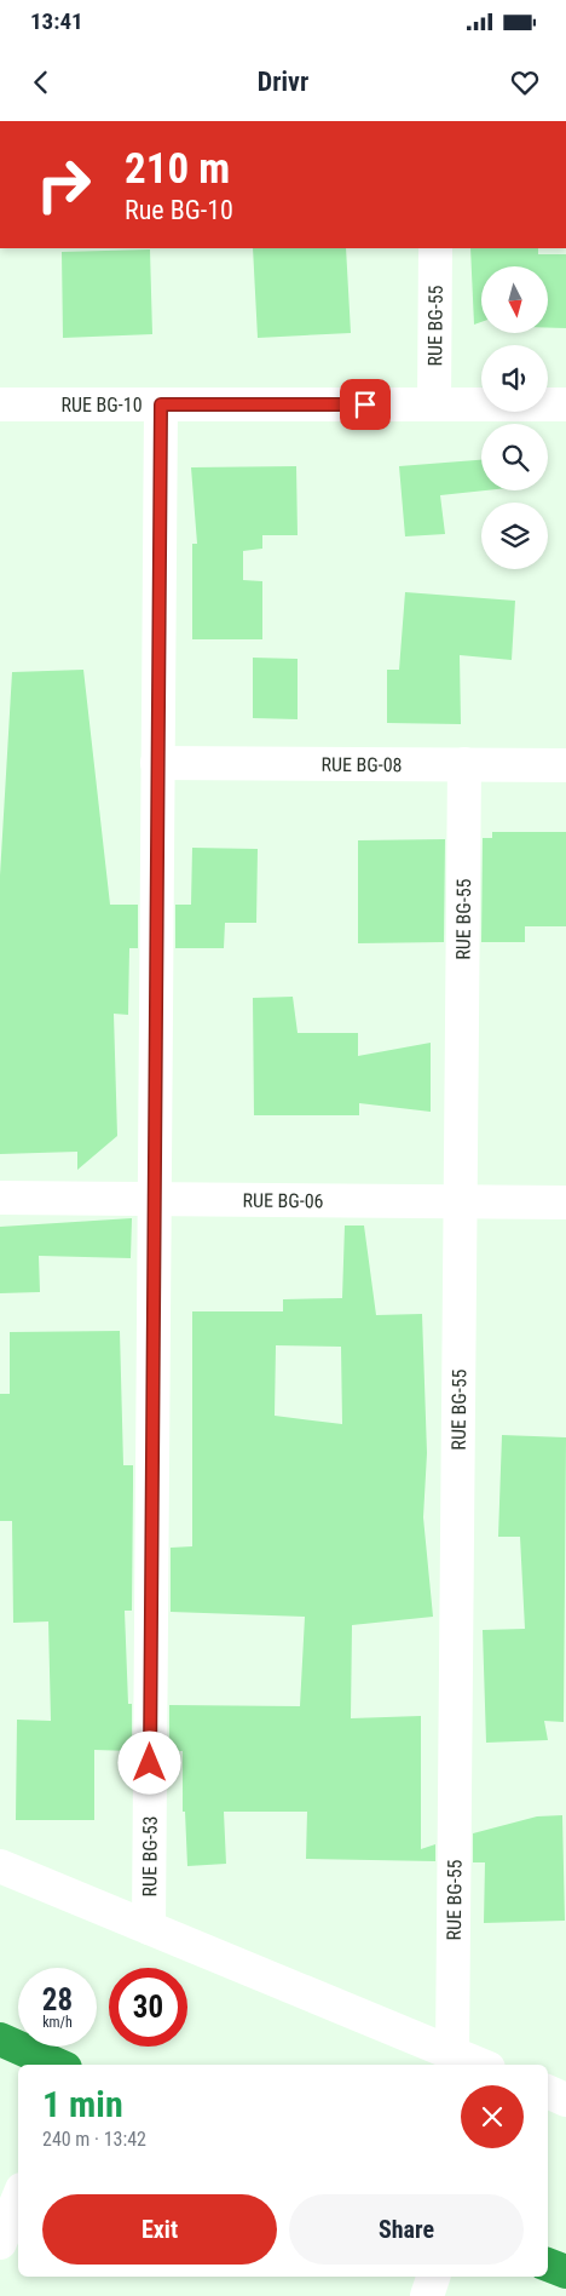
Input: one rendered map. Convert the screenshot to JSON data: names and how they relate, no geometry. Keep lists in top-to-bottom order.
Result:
{
  "streets": {
    "street": [
      "RUE BG-55",
      "RUE BG-10",
      "RUE BG-08",
      "RUE BG-06",
      "RUE BG-53"
    ]
  },
  "crossings": [
    ["RUE BG-55", "RUE BG-10"],
    ["RUE BG-55", "RUE BG-08"],
    ["RUE BG-55", "RUE BG-06"],
    ["RUE BG-10", "RUE BG-53"],
    ["RUE BG-08", "RUE BG-53"],
    ["RUE BG-06", "RUE BG-53"]
  ],
  "north": "bottom",
  "page": {
    "status": "13:41",
    "header": "Drivr",
    "turn": ["210 m", "Rue BG-10"],
    "speed": "28 km/h",
    "limit": "30",
    "heading": ["1 min", "240 m · 13:42"],
    "buttons": ["Exit", "Share"]
  }
}
